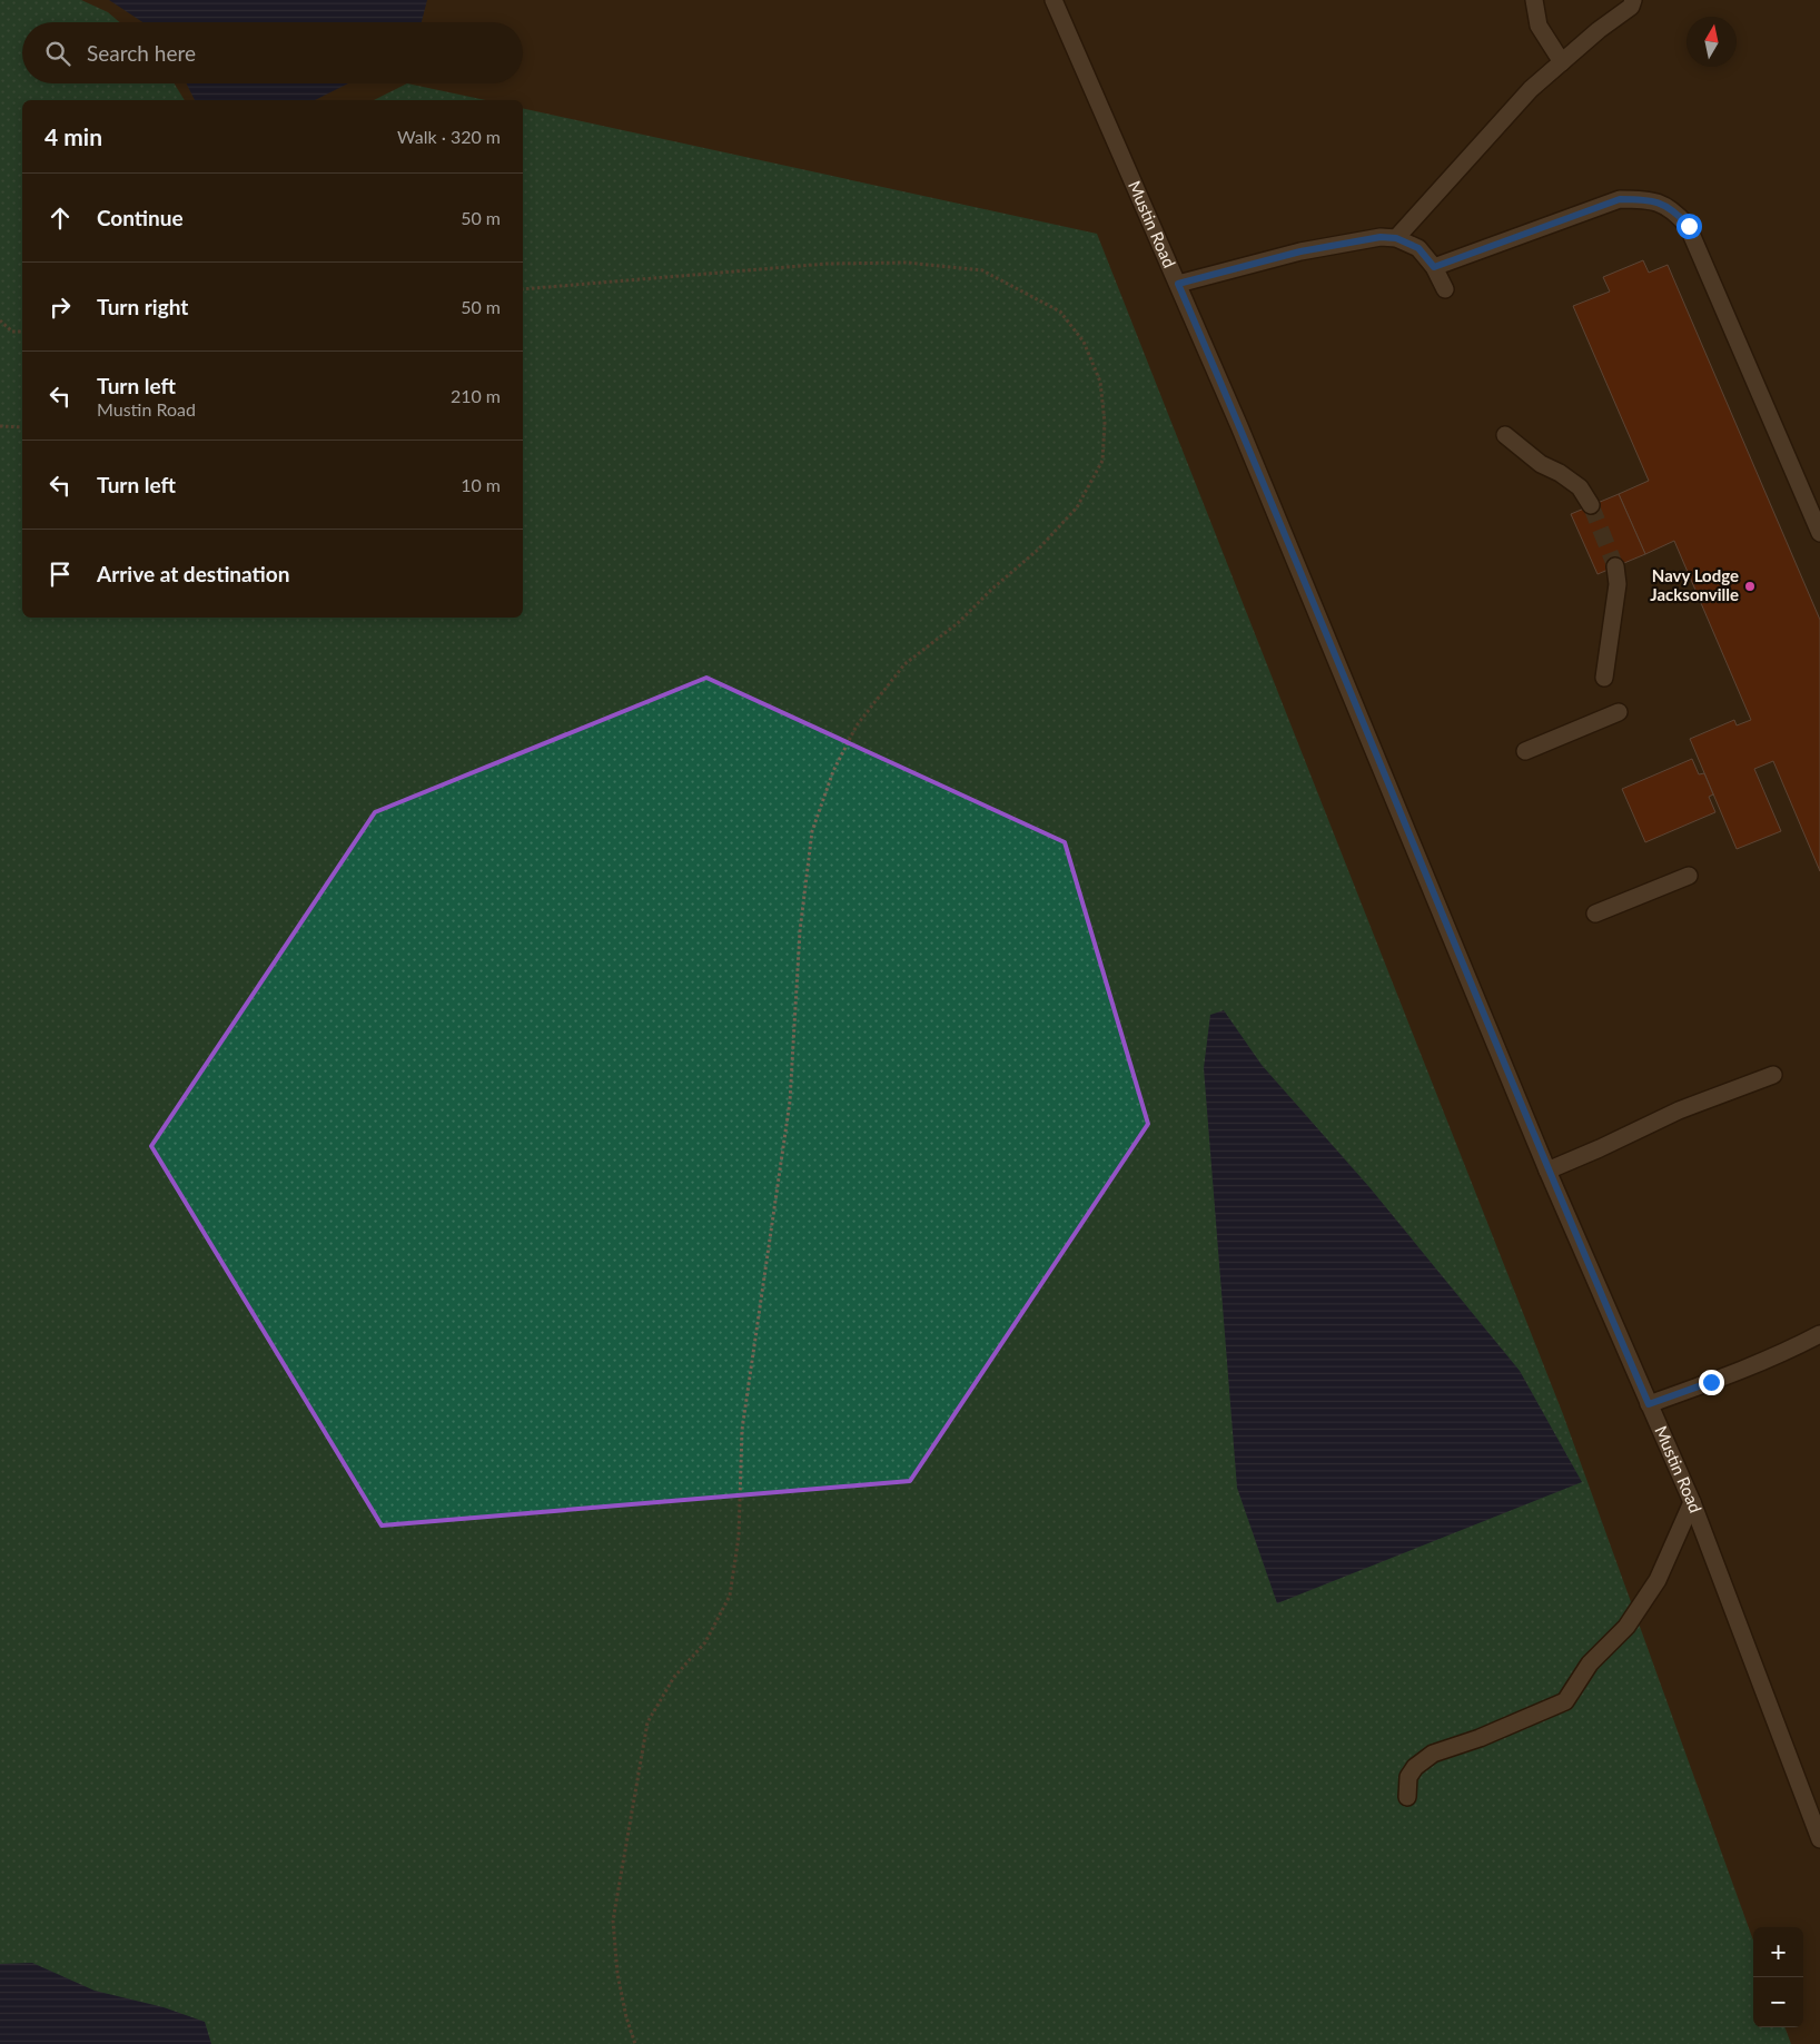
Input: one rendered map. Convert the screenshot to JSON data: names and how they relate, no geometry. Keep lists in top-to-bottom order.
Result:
{
  "streets": {
    "street": ["Mustin Road"]
  },
  "places": ["Navy Lodge Jacksonville"],
  "north": "top",
  "page": {
    "search": "Search here",
    "heading": ["4 min", "Walk · 320 m"],
    "list": [
      ["Continue", "50 m"],
      ["Turn right", "50 m"],
      ["Turn left", "Mustin Road", "210 m"],
      ["Turn left", "10 m"],
      "Arrive at destination"
    ],
    "map_buttons": ["+", "−"]
  }
}
